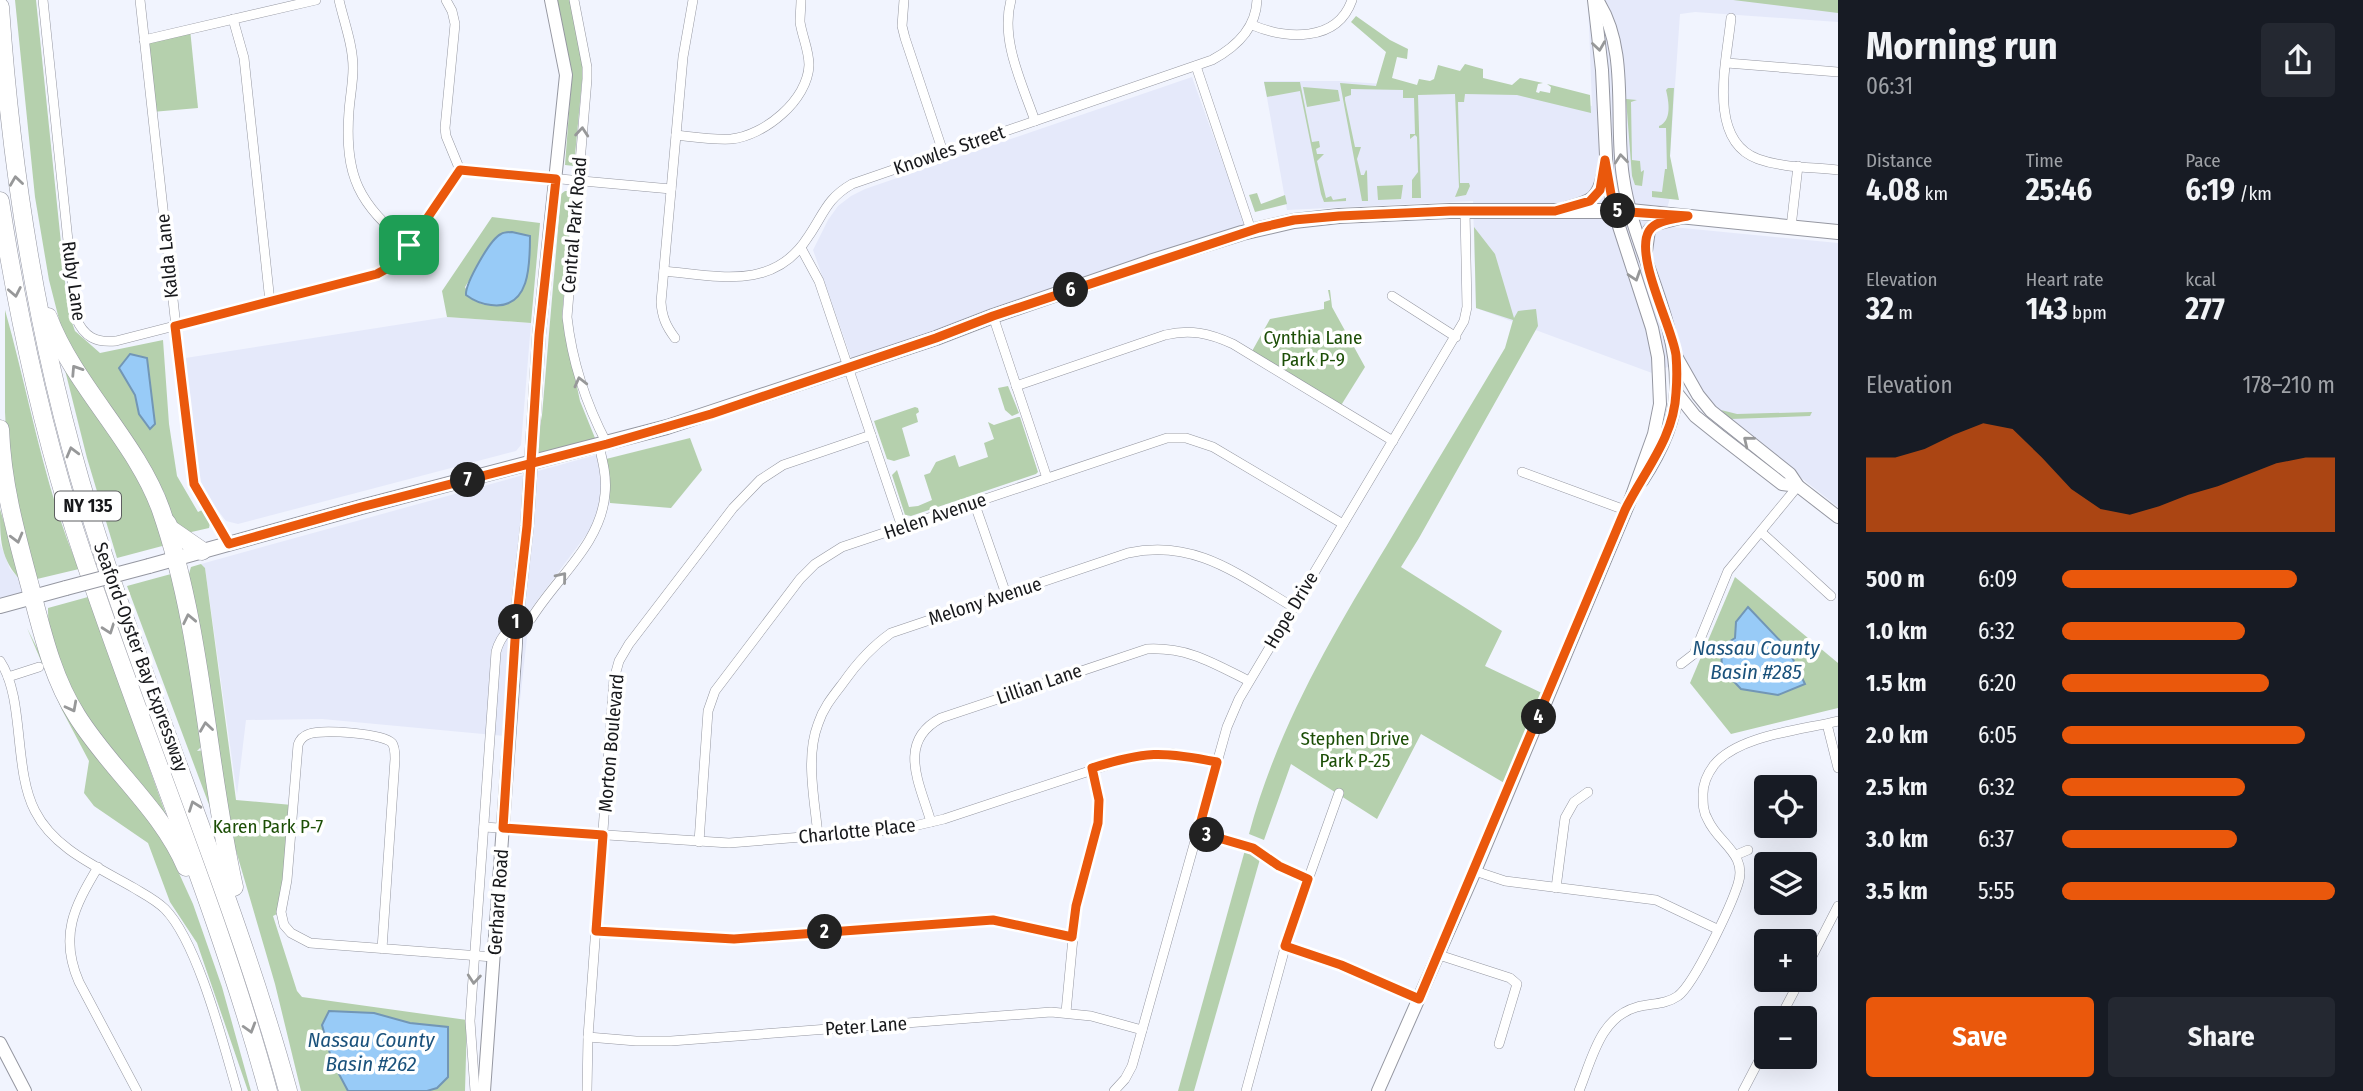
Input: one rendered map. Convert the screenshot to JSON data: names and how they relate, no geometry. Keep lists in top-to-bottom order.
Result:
{
  "streets": {
    "highway": ["NY 135", "Seaford-Oyster Bay Expressway"],
    "main road": ["Central Park Road", "Gerhard Road"],
    "street": [
      "Knowles Street",
      "Kalda Lane",
      "Ruby Lane",
      "Helen Avenue",
      "Melony Avenue",
      "Hope Drive",
      "Lillian Lane",
      "Morton Boulevard",
      "Charlotte Place",
      "Peter Lane"
    ]
  },
  "crossings": [
    ["Central Park Road", "Charlotte Place"],
    ["Central Park Road", "Gerhard Road"],
    ["Kalda Lane", "Ruby Lane"],
    ["Helen Avenue", "Hope Drive"],
    ["Helen Avenue", "Charlotte Place"],
    ["Melony Avenue", "Hope Drive"],
    ["Melony Avenue", "Charlotte Place"],
    ["Hope Drive", "Lillian Lane"],
    ["Hope Drive", "Charlotte Place"],
    ["Hope Drive", "Peter Lane"],
    ["Lillian Lane", "Charlotte Place"],
    ["Morton Boulevard", "Charlotte Place"],
    ["Morton Boulevard", "Peter Lane"],
    ["Charlotte Place", "Gerhard Road"]
  ],
  "water": ["Nassau County Basin #285", "Nassau County Basin #262"],
  "parks": ["Cynthia Lane Park P-9", "Stephen Drive Park P-25", "Karen Park P-7"],
  "page": {
    "heading": ["Morning run", "06:31"],
    "stats": [
      ["Distance", "4.08 km"],
      ["Time", "25:46"],
      ["Pace", "6:19 /km"],
      ["Elevation", "32 m"],
      ["Heart rate", "143 bpm"],
      ["kcal", "277"]
    ],
    "pins": [
      "5",
      "6",
      "7",
      "1",
      "4",
      "3",
      "2"
    ],
    "chart": ["Elevation", "178–210 m"],
    "list": [
      {
        "name": "500 m",
        "note": "6:09"
      },
      {
        "name": "1.0 km",
        "note": "6:32"
      },
      {
        "name": "1.5 km",
        "note": "6:20"
      },
      {
        "name": "2.0 km",
        "note": "6:05"
      },
      {
        "name": "2.5 km",
        "note": "6:32"
      },
      {
        "name": "3.0 km",
        "note": "6:37"
      },
      {
        "name": "3.5 km",
        "note": "5:55"
      }
    ],
    "map_buttons": ["+", "−"],
    "buttons": ["Save", "Share"]
  }
}
